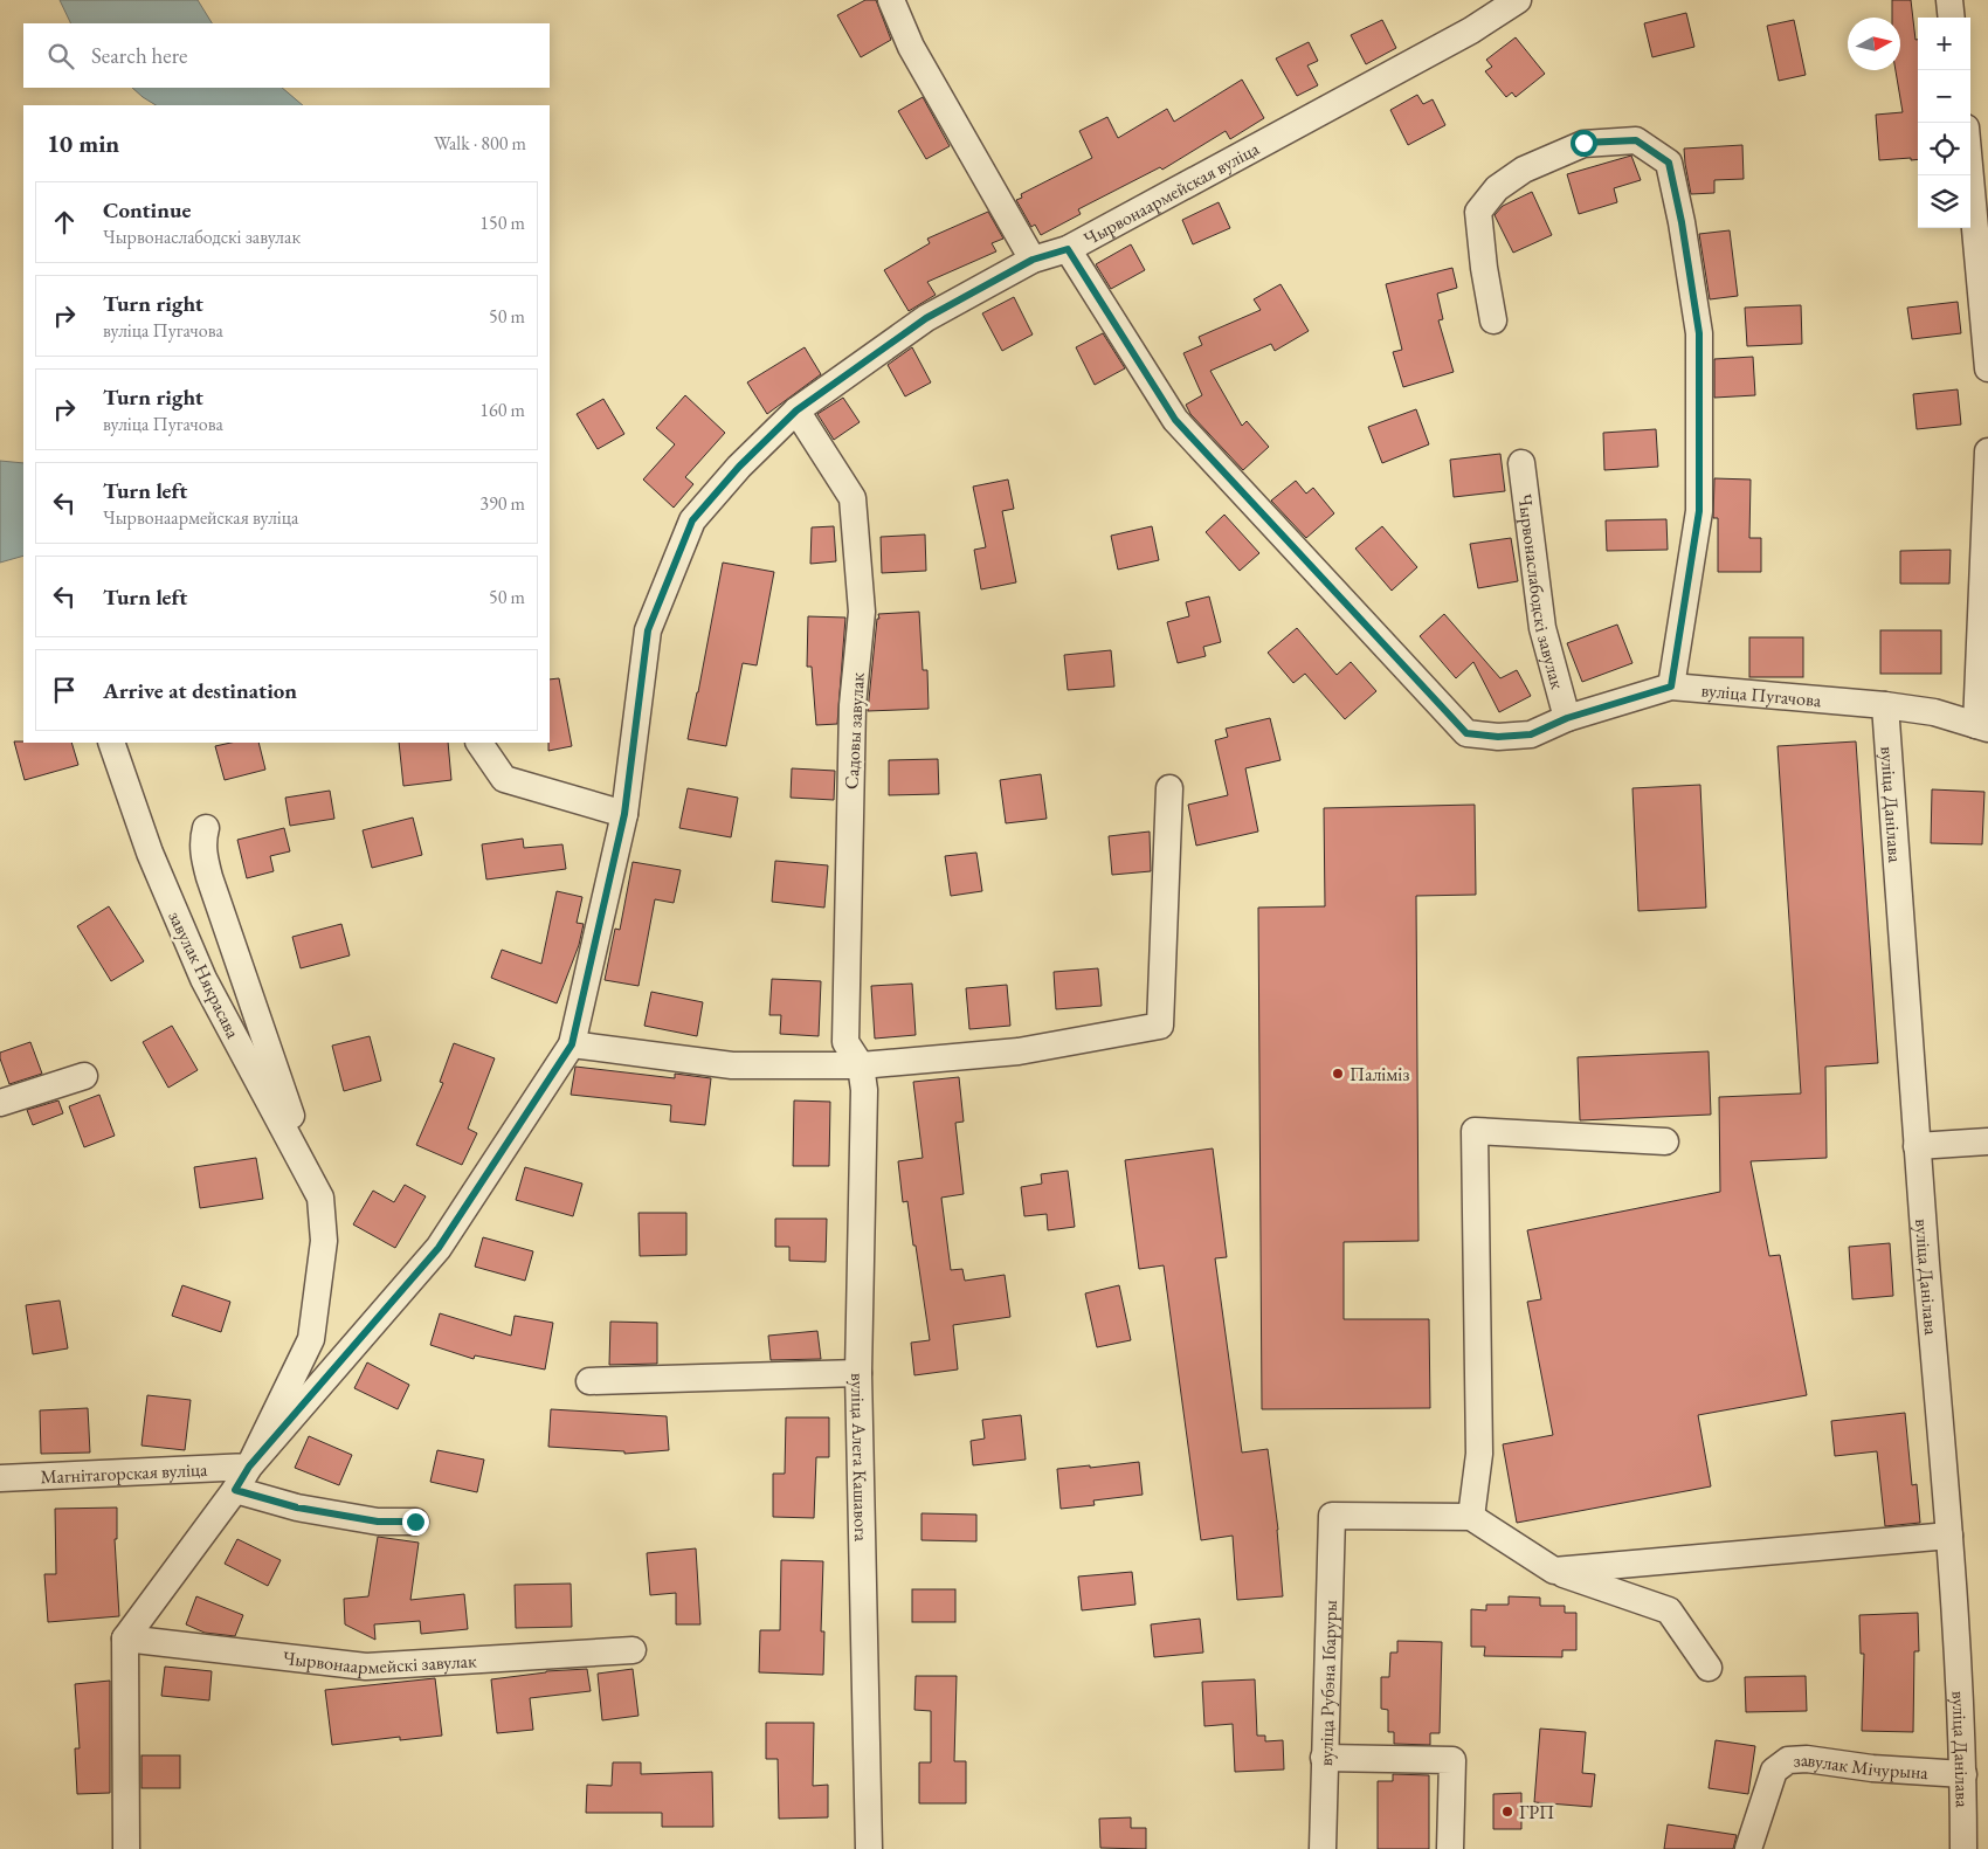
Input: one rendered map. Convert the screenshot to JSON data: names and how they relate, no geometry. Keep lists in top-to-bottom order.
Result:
{
  "streets": {
    "street": [
      "Чырвонаармейская вуліца",
      "Чырвонаслабодскі завулак",
      "вуліца Пугачова",
      "Садовы завулак",
      "вуліца Данілава",
      "завулак Някрасава",
      "вуліца Алега Кашавога",
      "Магнітагорская вуліца",
      "Чырвонаармейскі завулак",
      "вуліца Рубэна Ібаруры",
      "завулак Мічурына"
    ]
  },
  "crossings": [
    ["Чырвонаармейская вуліца", "вуліца Пугачова"],
    ["Чырвонаармейская вуліца", "Садовы завулак"],
    ["Чырвонаармейская вуліца", "завулак Някрасава"],
    ["Чырвонаармейская вуліца", "Магнітагорская вуліца"],
    ["Чырвонаармейская вуліца", "Чырвонаармейскі завулак"],
    ["Чырвонаслабодскі завулак", "вуліца Пугачова"],
    ["вуліца Пугачова", "вуліца Данілава"],
    ["Садовы завулак", "вуліца Алега Кашавога"],
    ["вуліца Данілава", "завулак Мічурына"],
    ["завулак Някрасава", "Магнітагорская вуліца"]
  ],
  "places": ["Паліміз", "ГРП"],
  "north": "right",
  "page": {
    "map_buttons": ["+", "−"],
    "search": "Search here",
    "heading": ["10 min", "Walk · 800 m"],
    "list": [
      ["Continue", "Чырвонаслабодскі завулак", "150 m"],
      ["Turn right", "вуліца Пугачова", "50 m"],
      ["Turn right", "вуліца Пугачова", "160 m"],
      ["Turn left", "Чырвонаармейская вуліца", "390 m"],
      ["Turn left", "50 m"],
      "Arrive at destination"
    ]
  }
}
